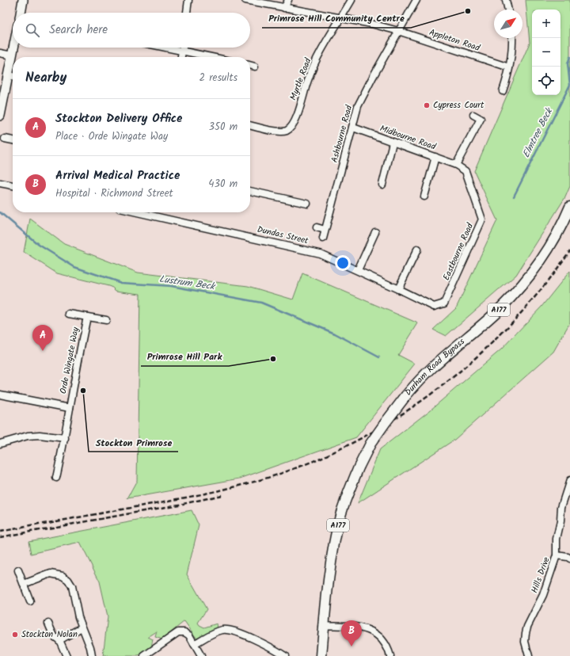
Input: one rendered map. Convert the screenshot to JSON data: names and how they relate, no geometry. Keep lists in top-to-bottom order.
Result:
{
  "streets": {
    "main road": ["A177", "Durham Road Bypass"],
    "street": [
      "Appleton Road",
      "Myrtle Road",
      "Ashbourne Road",
      "Midbourne Road",
      "Dundas Street",
      "Eastbourne Road",
      "Orde Wingate Way",
      "Hills Drive"
    ]
  },
  "crossings": [
    ["Appleton Road", "Myrtle Road"],
    ["Appleton Road", "Ashbourne Road"],
    ["Ashbourne Road", "Midbourne Road"],
    ["Midbourne Road", "Eastbourne Road"],
    ["Dundas Street", "Eastbourne Road"],
    ["A177", "Durham Road Bypass"]
  ],
  "water": ["Elmtree Beck", "Lustrum Beck"],
  "places": [
    "Primrose Hill Community Centre",
    "Cypress Court",
    "Primrose Hill Park",
    "Stockton Primrose",
    "Stockton Nolan"
  ],
  "north": "top right",
  "page": {
    "map_buttons": ["+", "−"],
    "search": "Search here",
    "heading": ["Nearby", "2 results"],
    "list": [
      {
        "mark": "A",
        "name": "Stockton Delivery Office",
        "note": "Place · Orde Wingate Way",
        "value": "350 m"
      },
      {
        "mark": "B",
        "name": "Arrival Medical Practice",
        "note": "Hospital · Richmond Street",
        "value": "430 m"
      }
    ],
    "pins": ["A", "B"]
  }
}
